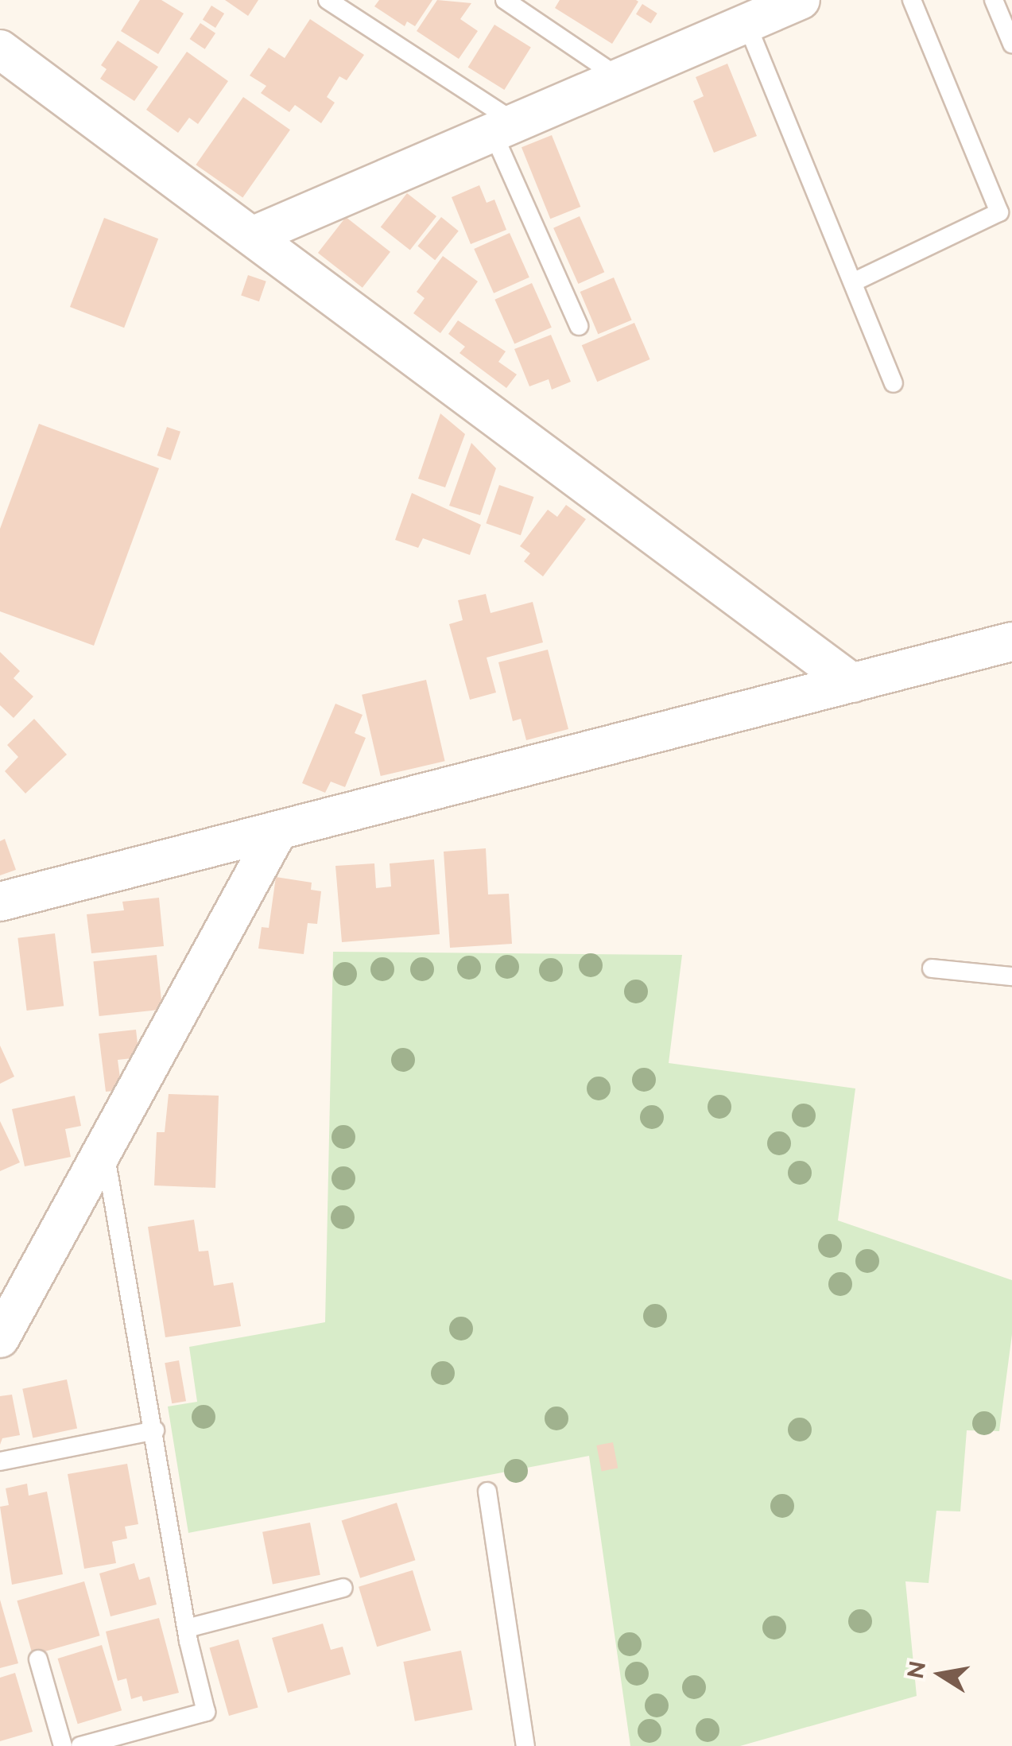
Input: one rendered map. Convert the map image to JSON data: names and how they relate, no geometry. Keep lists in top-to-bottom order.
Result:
{
  "north": "left"
}
